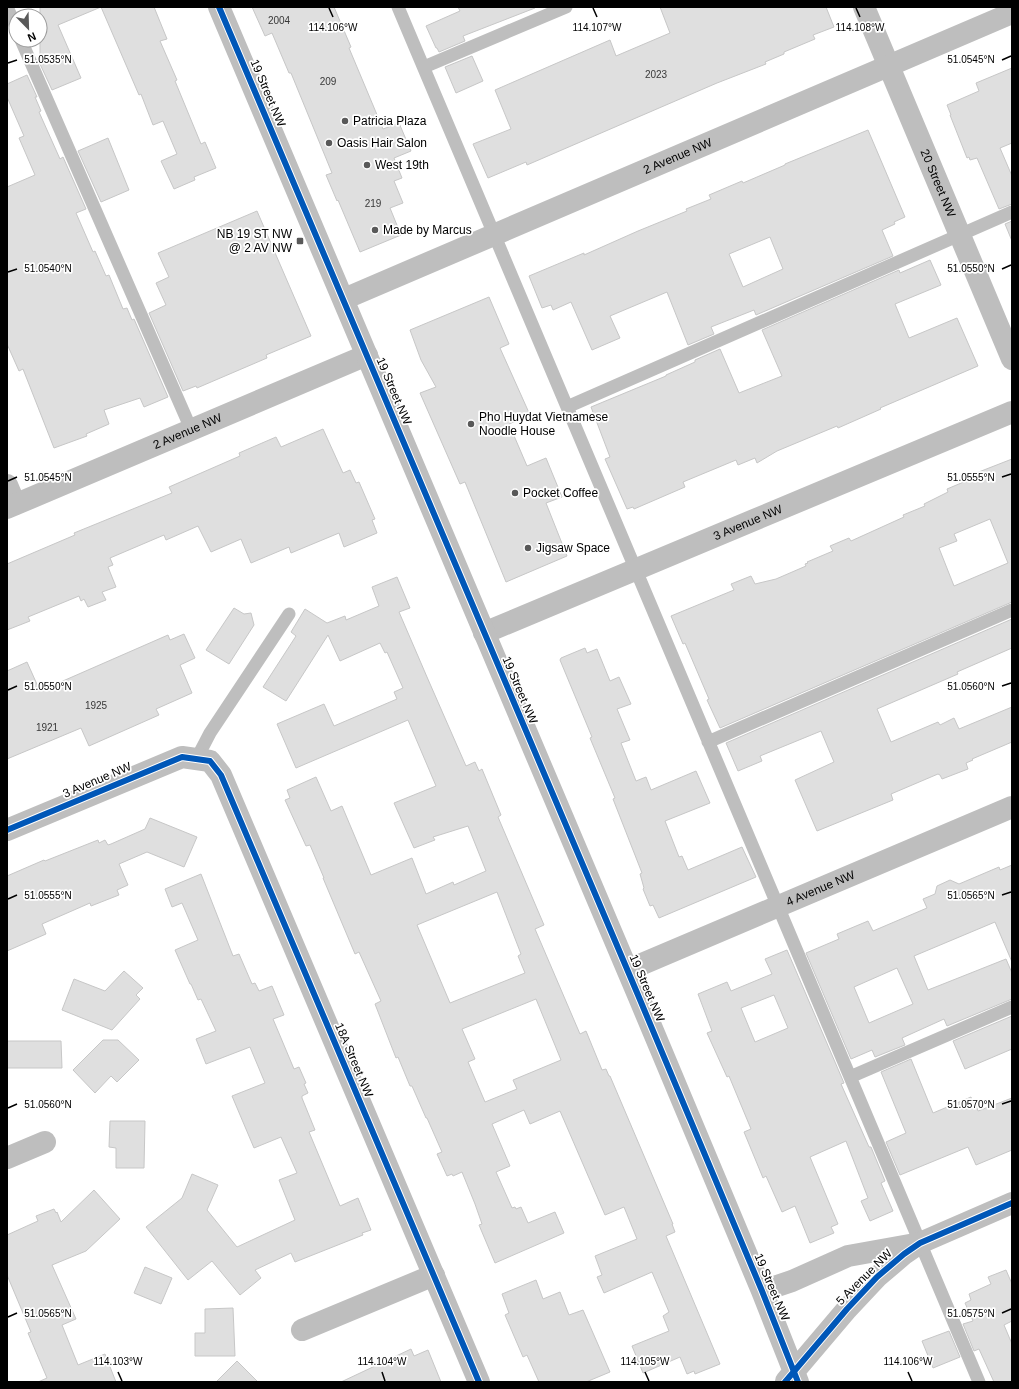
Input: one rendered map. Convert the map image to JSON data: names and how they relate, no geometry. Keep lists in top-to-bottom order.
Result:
{
  "streets": {
    "street": [
      "19 Street NW",
      "2 Avenue NW",
      "20 Street NW",
      "3 Avenue NW",
      "4 Avenue NW",
      "18A Street NW",
      "5 Avenue NW"
    ]
  },
  "crossings": [
    ["19 Street NW", "2 Avenue NW"],
    ["19 Street NW", "3 Avenue NW"],
    ["19 Street NW", "4 Avenue NW"],
    ["19 Street NW", "5 Avenue NW"],
    ["2 Avenue NW", "20 Street NW"],
    ["3 Avenue NW", "18A Street NW"]
  ],
  "places": {
    "other": [
      "Patricia Plaza",
      "Oasis Hair Salon",
      "West 19th",
      "Made by Marcus",
      "Pho Huydat Vietnamese Noodle House",
      "Pocket Coffee",
      "Jigsaw Space"
    ],
    "transit": ["NB 19 ST NW @ 2 AV NW"]
  },
  "house_numbers": [
    "2004",
    "2023",
    "209",
    "219",
    "1925",
    "1921"
  ],
  "north": "bottom right",
  "coordinates": [
    "114.106°W",
    "114.107°W",
    "114.108°W",
    "51.0535°N",
    "51.0545°N",
    "51.0540°N",
    "51.0550°N",
    "51.0555°N",
    "51.0560°N",
    "51.0565°N",
    "51.0570°N",
    "51.0575°N",
    "114.103°W",
    "114.104°W",
    "114.105°W"
  ]
}
